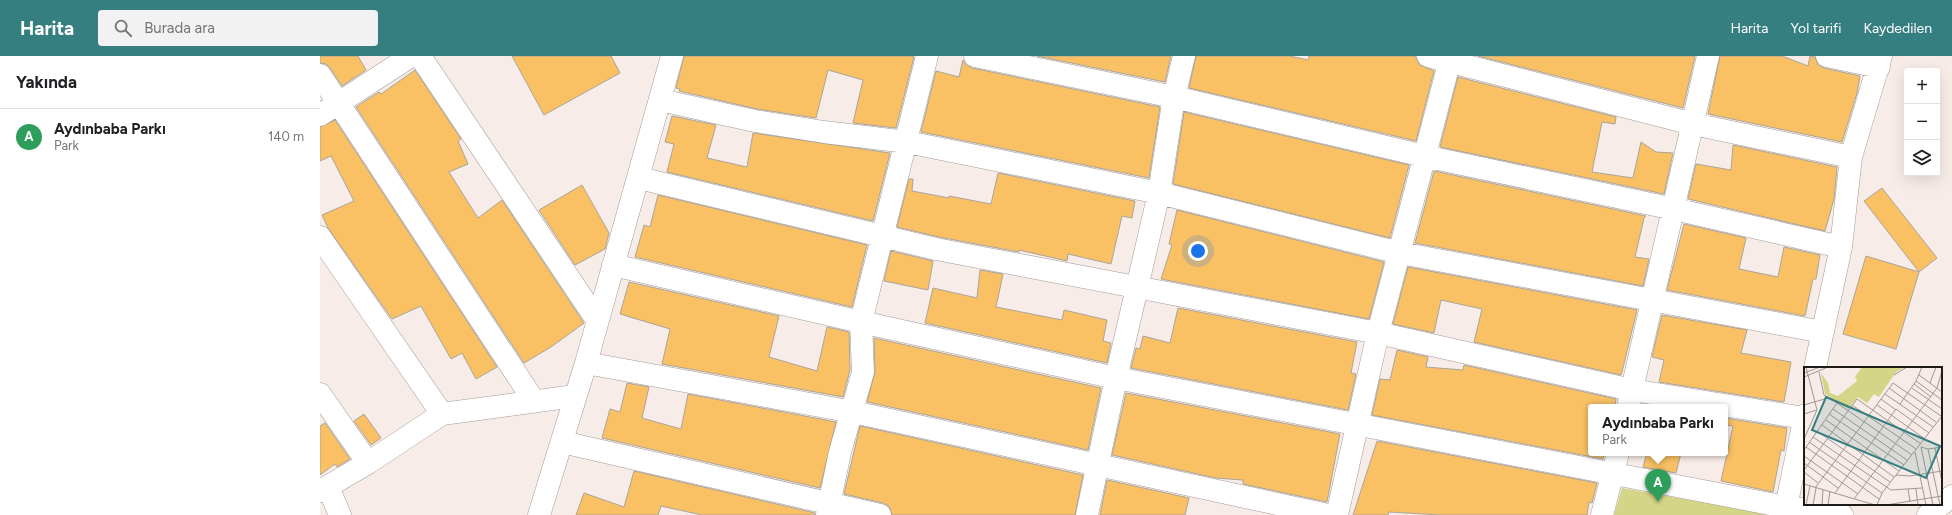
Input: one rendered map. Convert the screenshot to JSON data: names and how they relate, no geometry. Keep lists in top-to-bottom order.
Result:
{
  "page": {
    "header": "Harita",
    "search": "Burada ara",
    "nav": ["Harita", "Yol tarifi", "Kaydedilen"],
    "heading": "Yakında",
    "map_buttons": ["+", "−"],
    "list": [
      {
        "mark": "A",
        "name": "Aydınbaba Parkı",
        "note": "Park",
        "value": "140 m"
      }
    ],
    "popup": ["Aydınbaba Parkı", "Park"],
    "pins": "A"
  }
}
